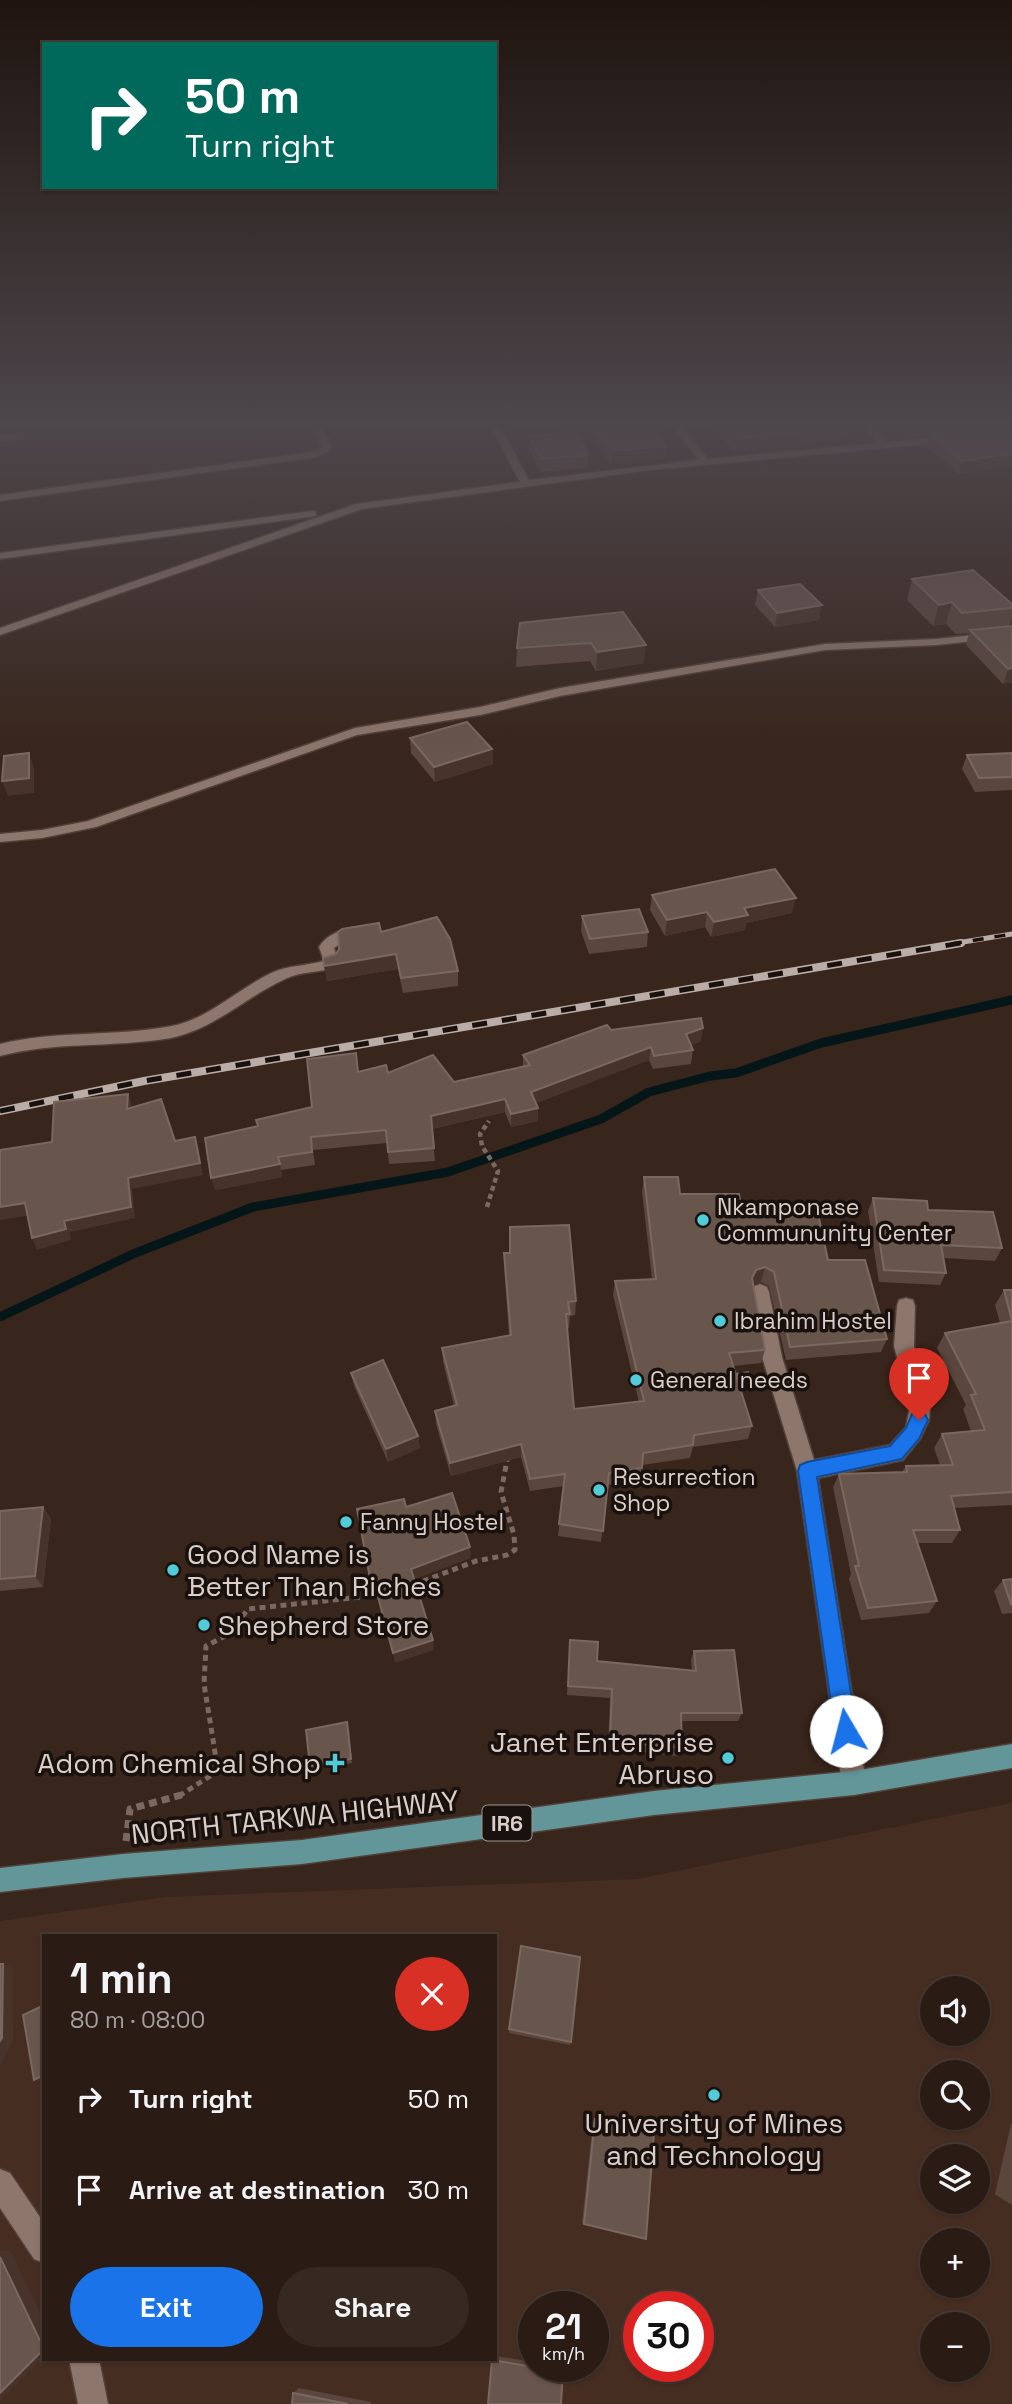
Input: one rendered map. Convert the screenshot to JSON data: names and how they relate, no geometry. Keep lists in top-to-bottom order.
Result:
{
  "streets": {
    "main road": ["NORTH TARKWA HIGHWAY", "IR6"]
  },
  "places": {
    "other": [
      "Nkamponase Commununity Center",
      "Ibrahim Hostel",
      "General needs",
      "Resurrection Shop",
      "Fanny Hostel",
      "Good Name is Better Than Riches",
      "Shepherd Store",
      "Janet Enterprise Abruso",
      "University of Mines and Technology"
    ],
    "health": ["Adom Chemical Shop"]
  },
  "page": {
    "turn": ["50 m", "Turn right"],
    "heading": ["1 min", "80 m · 08:00"],
    "map_buttons": ["+", "−"],
    "list": [
      {
        "name": "Turn right",
        "value": "50 m"
      },
      {
        "name": "Arrive at destination",
        "value": "30 m"
      }
    ],
    "buttons": ["Exit", "Share"],
    "speed": "21 km/h",
    "limit": "30"
  }
}
